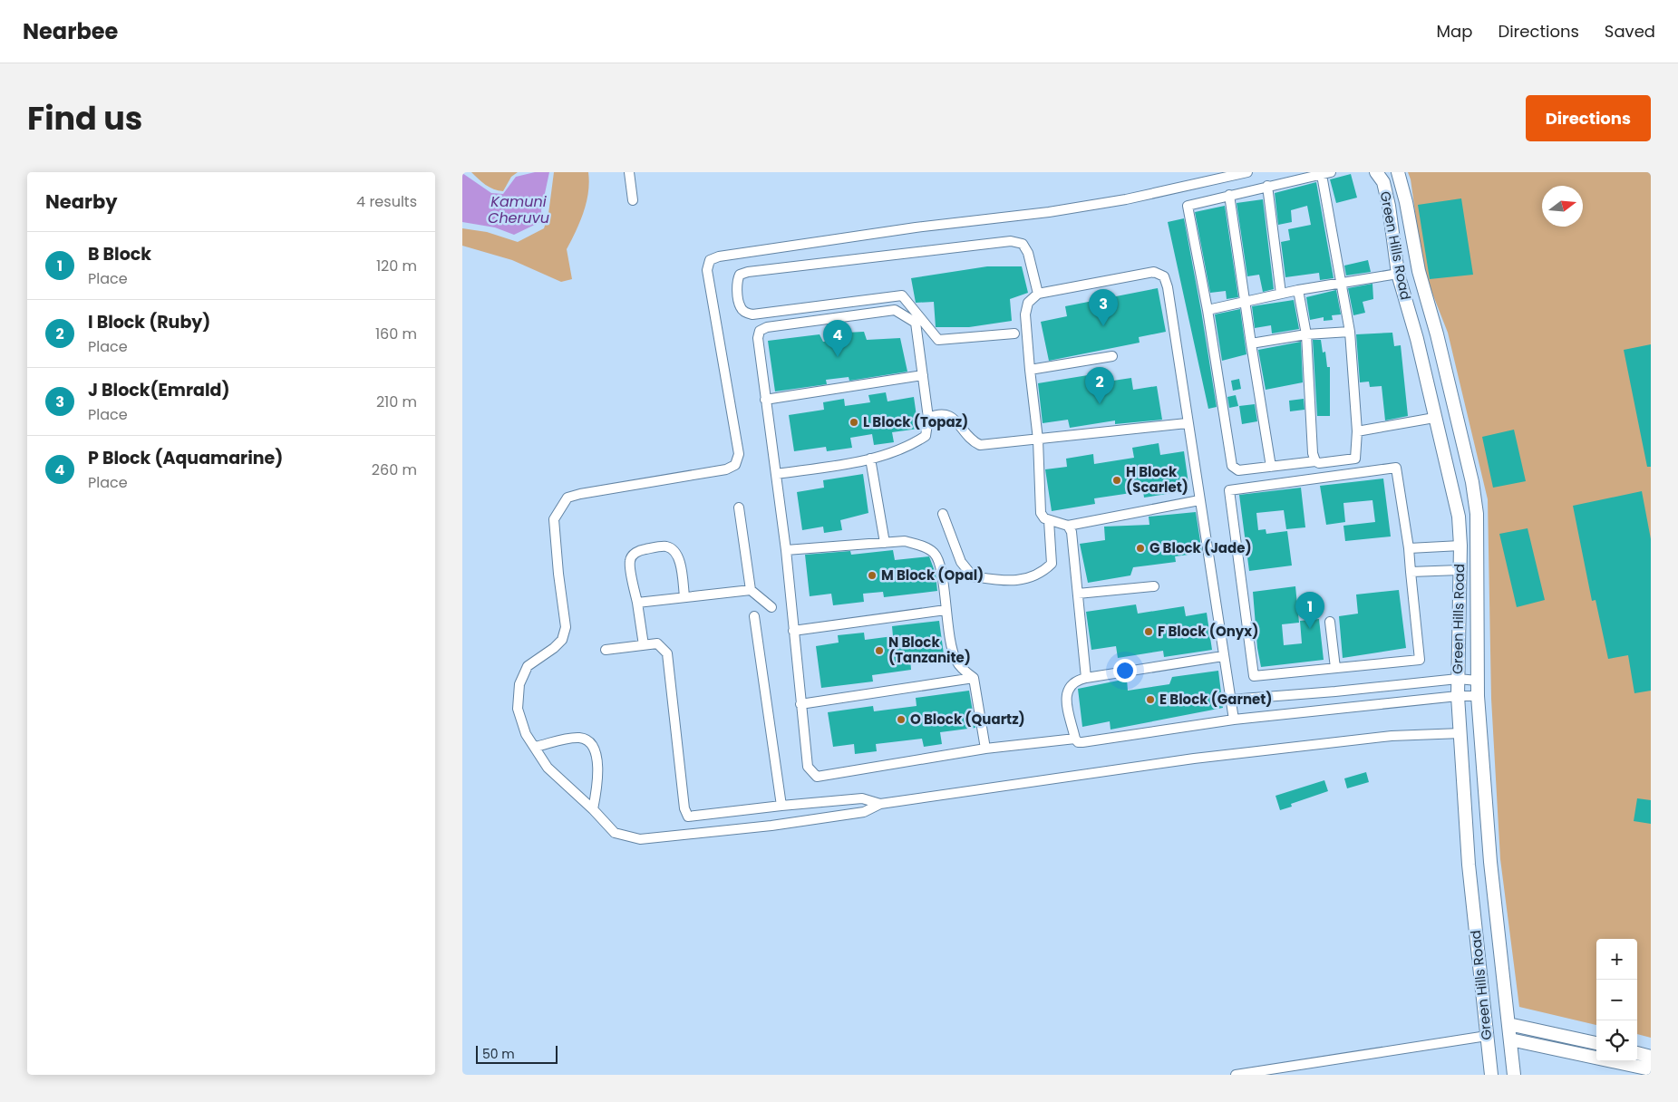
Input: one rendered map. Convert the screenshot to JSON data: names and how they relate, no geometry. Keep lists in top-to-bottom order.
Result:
{
  "streets": {
    "street": ["Green Hills Road"]
  },
  "water": ["Kamuni Cheruvu"],
  "places": [
    "L Block (Topaz)",
    "H Block (Scarlet)",
    "G Block (Jade)",
    "M Block (Opal)",
    "F Block (Onyx)",
    "N Block (Tanzanite)",
    "E Block (Garnet)",
    "O Block (Quartz)"
  ],
  "scale_bar": "50 m",
  "north": "right",
  "page": {
    "header": "Nearbee",
    "nav": ["Map", "Directions", "Saved"],
    "title": "Find us",
    "buttons": "Directions",
    "heading": ["Nearby", "4 results"],
    "list": [
      {
        "mark": "1",
        "name": "B Block",
        "note": "Place",
        "value": "120 m"
      },
      {
        "mark": "2",
        "name": "I Block (Ruby)",
        "note": "Place",
        "value": "160 m"
      },
      {
        "mark": "3",
        "name": "J Block(Emrald)",
        "note": "Place",
        "value": "210 m"
      },
      {
        "mark": "4",
        "name": "P Block (Aquamarine)",
        "note": "Place",
        "value": "260 m"
      }
    ],
    "pins": [
      "3",
      "4",
      "2",
      "1"
    ],
    "map_buttons": ["+", "−"],
    "scale": "50 m"
  }
}
